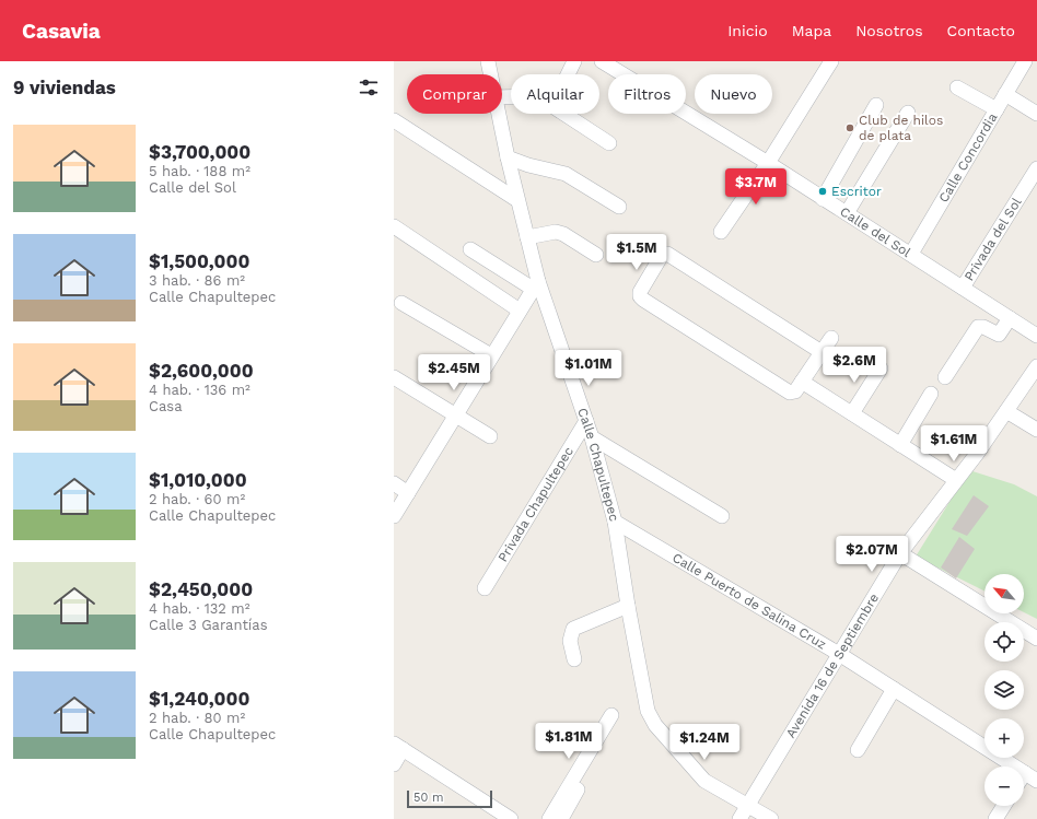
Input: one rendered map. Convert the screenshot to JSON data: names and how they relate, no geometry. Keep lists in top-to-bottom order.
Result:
{
  "streets": {
    "street": [
      "Calle Concordia",
      "Calle del Sol",
      "Privada del Sol",
      "Calle Chapultepec",
      "Privada Chapultepec",
      "Calle Puerto de Salina Cruz",
      "Avenida 16 de Septiembre"
    ]
  },
  "crossings": [
    ["Calle Concordia", "Calle del Sol"],
    ["Calle del Sol", "Privada del Sol"],
    ["Calle Chapultepec", "Privada Chapultepec"],
    ["Calle Chapultepec", "Calle Puerto de Salina Cruz"],
    ["Calle Chapultepec", "Avenida 16 de Septiembre"],
    ["Calle Puerto de Salina Cruz", "Avenida 16 de Septiembre"]
  ],
  "places": ["Club de hilos de plata", "Escritor"],
  "scale_bar": "50 m",
  "north": "top left",
  "page": {
    "header": "Casavia",
    "nav": [
      "Inicio",
      "Mapa",
      "Nosotros",
      "Contacto"
    ],
    "heading": "9 viviendas",
    "chip": [
      "Comprar",
      "Alquilar",
      "Filtros",
      "Nuevo"
    ],
    "list": [
      {
        "name": "$3,700,000",
        "note": "5 hab. · 188 m² · Calle del Sol"
      },
      {
        "name": "$1,500,000",
        "note": "3 hab. · 86 m² · Calle Chapultepec"
      },
      {
        "name": "$2,600,000",
        "note": "4 hab. · 136 m² · Casa"
      },
      {
        "name": "$1,010,000",
        "note": "2 hab. · 60 m² · Calle Chapultepec"
      },
      {
        "name": "$2,450,000",
        "note": "4 hab. · 132 m² · Calle 3 Garantías"
      },
      {
        "name": "$1,240,000",
        "note": "2 hab. · 80 m² · Calle Chapultepec"
      }
    ],
    "price": [
      "$3.7M",
      "$1.5M",
      "$2.6M",
      "$1.01M",
      "$2.45M",
      "$1.61M",
      "$2.07M",
      "$1.81M",
      "$1.24M"
    ],
    "map_buttons": ["+", "−"],
    "scale": "50 m"
  }
}
